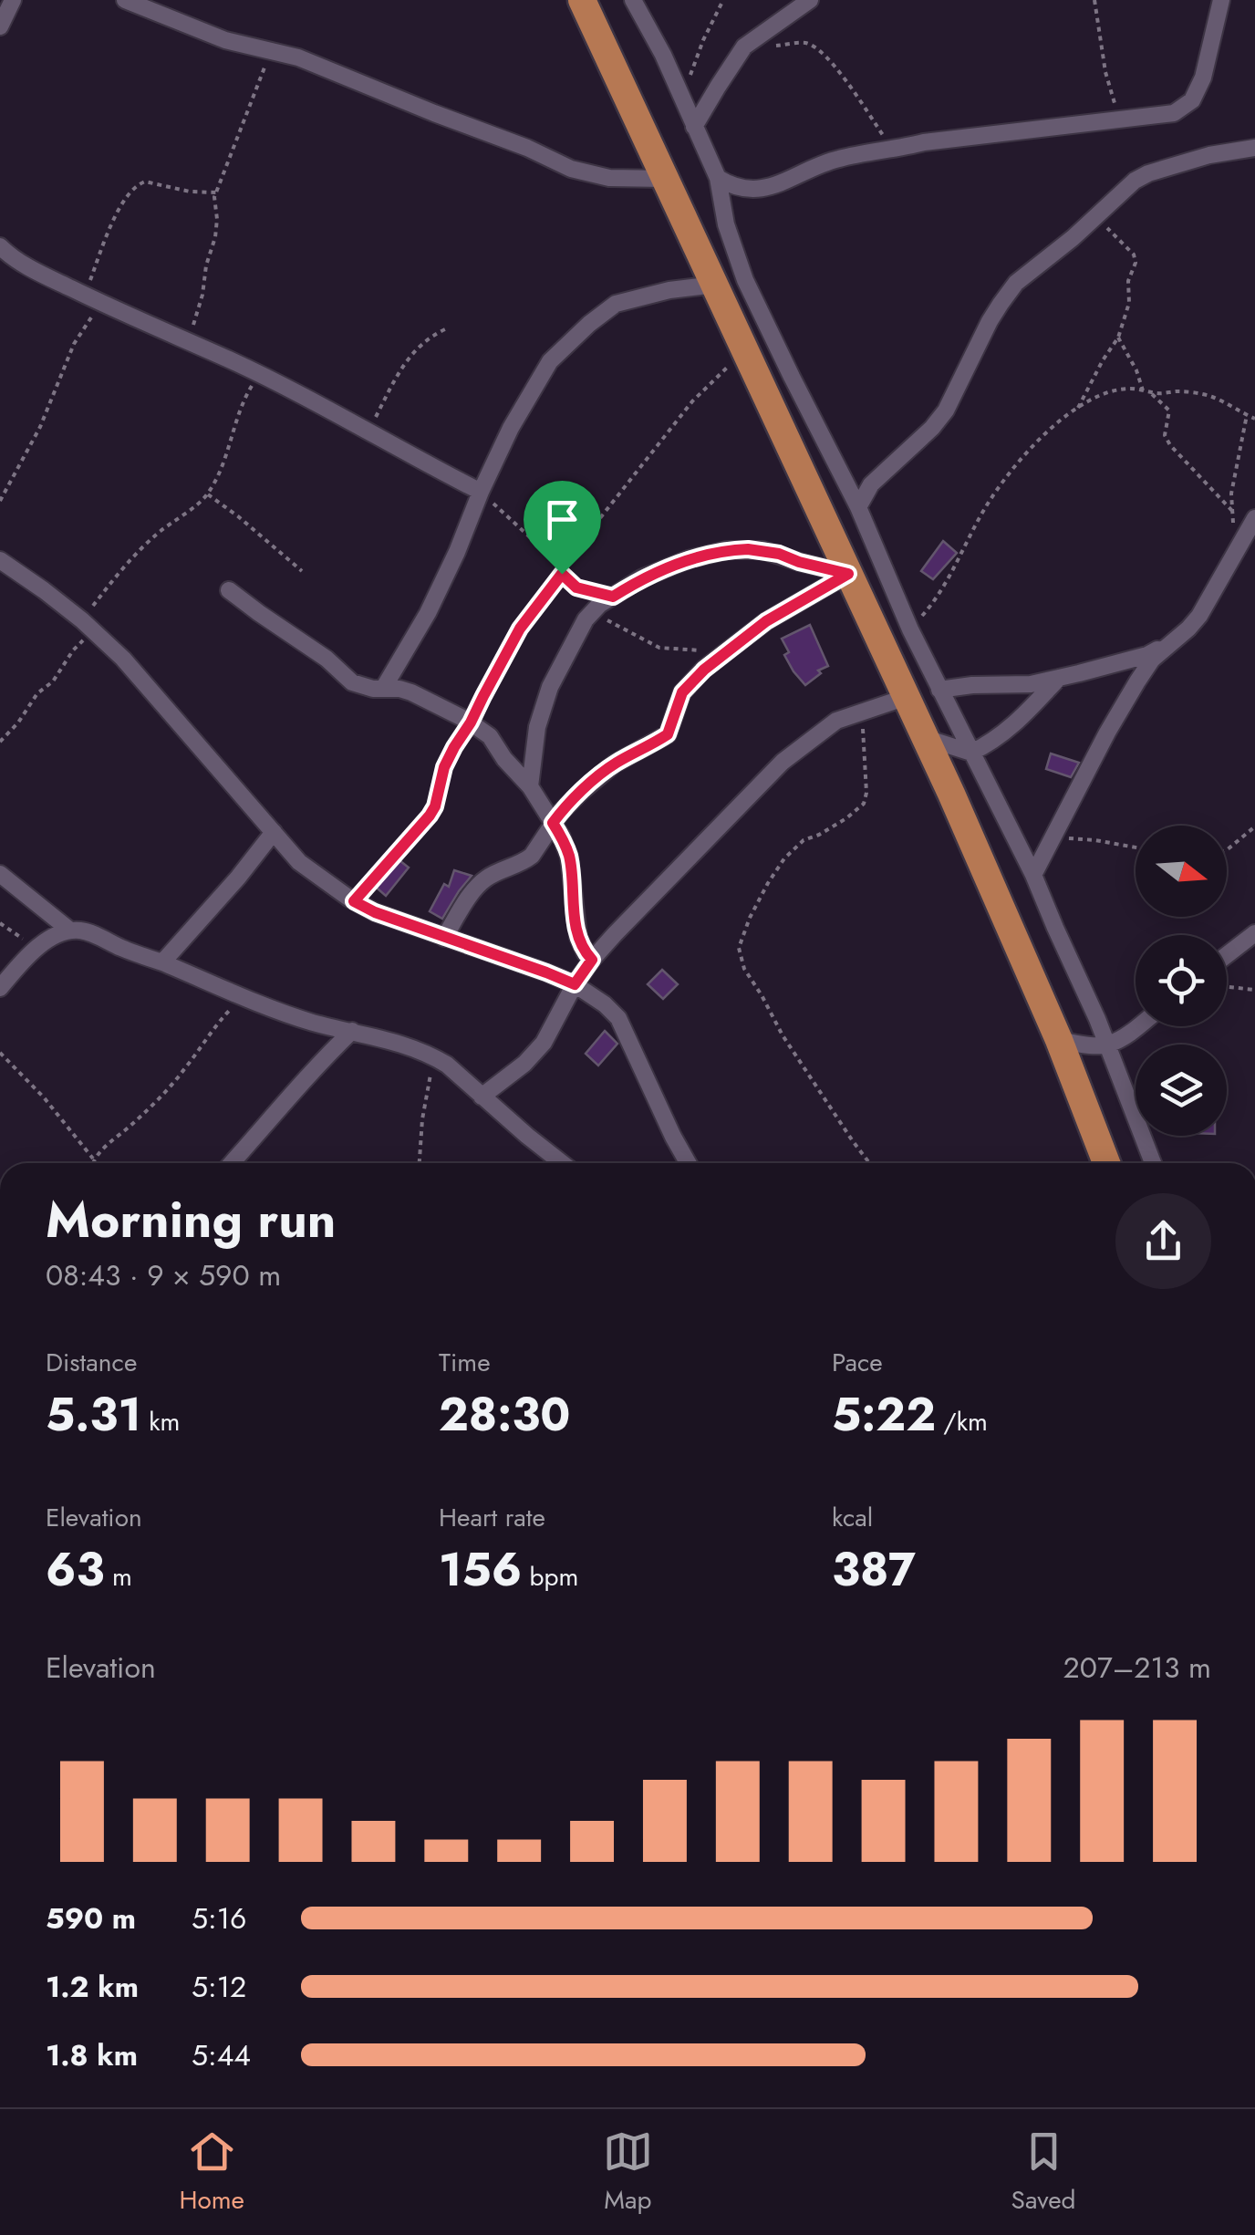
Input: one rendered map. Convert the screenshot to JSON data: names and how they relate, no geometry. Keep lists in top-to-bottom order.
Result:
{
  "north": "right",
  "page": {
    "heading": ["Morning run", "08:43 · 9 × 590 m"],
    "stats": [
      ["Distance", "5.31 km"],
      ["Time", "28:30"],
      ["Pace", "5:22 /km"],
      ["Elevation", "63 m"],
      ["Heart rate", "156 bpm"],
      ["kcal", "387"]
    ],
    "chart": ["Elevation", "207–213 m"],
    "list": [
      {
        "name": "590 m",
        "note": "5:16"
      },
      {
        "name": "1.2 km",
        "note": "5:12"
      },
      {
        "name": "1.8 km",
        "note": "5:44"
      }
    ],
    "tabs": ["Home", "Map", "Saved"]
  }
}
